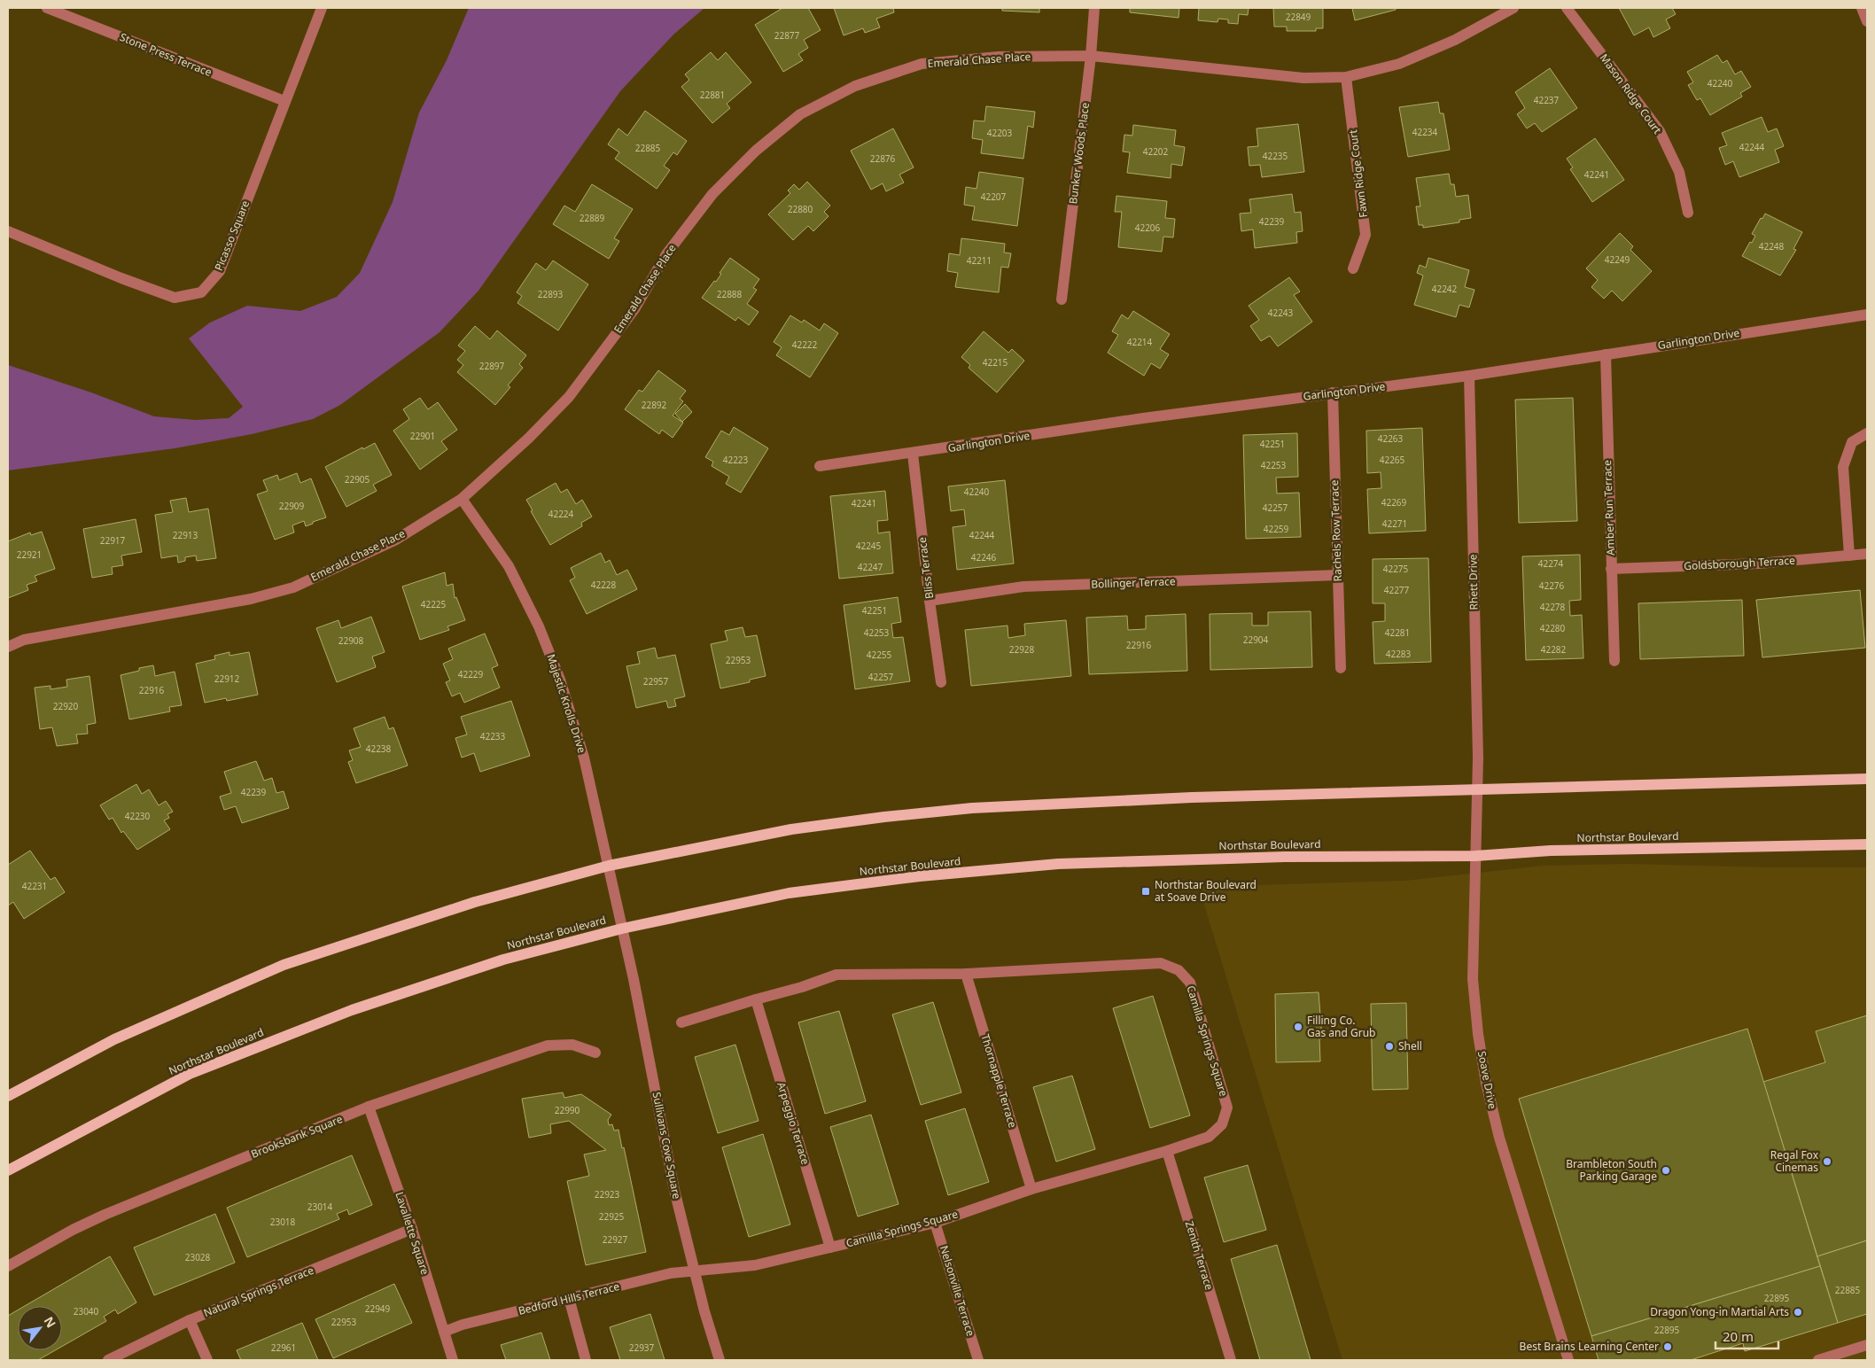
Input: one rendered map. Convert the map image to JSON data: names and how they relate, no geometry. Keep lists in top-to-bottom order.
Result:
{
  "streets": {
    "main road": ["Northstar Boulevard"],
    "street": [
      "Stone Press Terrace",
      "Emerald Chase Place",
      "Mason Ridge Court",
      "Bunker Woods Place",
      "Fawn Ridge Court",
      "Picasso Square",
      "Garlington Drive",
      "Amber Run Terrace",
      "Rachels Row Terrace",
      "Goldsborough Terrace",
      "Bliss Terrace",
      "Rhett Drive",
      "Bollinger Terrace",
      "Majestic Knolls Drive",
      "Camilla Springs Square",
      "Soave Drive",
      "Thornapple Terrace",
      "Arpeggio Terrace",
      "Brooksbank Square",
      "Sullivans Cove Square",
      "Lavallette Square",
      "Zenith Terrace",
      "Nelsonville Terrace",
      "Natural Springs Terrace",
      "Bedford Hills Terrace"
    ]
  },
  "crossings": [
    ["Stone Press Terrace", "Picasso Square"],
    ["Emerald Chase Place", "Bunker Woods Place"],
    ["Emerald Chase Place", "Fawn Ridge Court"],
    ["Emerald Chase Place", "Majestic Knolls Drive"],
    ["Garlington Drive", "Amber Run Terrace"],
    ["Garlington Drive", "Rachels Row Terrace"],
    ["Garlington Drive", "Bliss Terrace"],
    ["Garlington Drive", "Rhett Drive"],
    ["Amber Run Terrace", "Goldsborough Terrace"],
    ["Rachels Row Terrace", "Bollinger Terrace"],
    ["Bliss Terrace", "Bollinger Terrace"],
    ["Rhett Drive", "Soave Drive"],
    ["Majestic Knolls Drive", "Northstar Boulevard"],
    ["Majestic Knolls Drive", "Sullivans Cove Square"],
    ["Northstar Boulevard", "Soave Drive"],
    ["Northstar Boulevard", "Sullivans Cove Square"],
    ["Camilla Springs Square", "Thornapple Terrace"],
    ["Camilla Springs Square", "Arpeggio Terrace"],
    ["Camilla Springs Square", "Sullivans Cove Square"],
    ["Camilla Springs Square", "Zenith Terrace"],
    ["Camilla Springs Square", "Nelsonville Terrace"],
    ["Camilla Springs Square", "Bedford Hills Terrace"],
    ["Brooksbank Square", "Lavallette Square"],
    ["Sullivans Cove Square", "Bedford Hills Terrace"],
    ["Lavallette Square", "Natural Springs Terrace"],
    ["Lavallette Square", "Bedford Hills Terrace"]
  ],
  "places": {
    "transit": ["Northstar Boulevard at Soave Drive"],
    "other": [
      "Filling Co. Gas and Grub",
      "Shell",
      "Regal Fox Cinemas",
      "Brambleton South Parking Garage",
      "Dragon Yong-in Martial Arts",
      "Best Brains Learning Center"
    ]
  },
  "house_numbers": [
    "22849",
    "22877",
    "42240",
    "22881",
    "42237",
    "42234",
    "42203",
    "42244",
    "22885",
    "42202",
    "42235",
    "22876",
    "42241",
    "42207",
    "22880",
    "22889",
    "42239",
    "42206",
    "42248",
    "42249",
    "42211",
    "42242",
    "22893",
    "22888",
    "42243",
    "42214",
    "42222",
    "42215",
    "22897",
    "22892",
    "22901",
    "42263",
    "42251",
    "42223",
    "42265",
    "42253",
    "22905",
    "42240",
    "42269",
    "42241",
    "22909",
    "42257",
    "42224",
    "42271",
    "42259",
    "22913",
    "42244",
    "22917",
    "42245",
    "22921",
    "42246",
    "42274",
    "42247",
    "42275",
    "42228",
    "42276",
    "42277",
    "42225",
    "42278",
    "42251",
    "42280",
    "42253",
    "42281",
    "22904",
    "22908",
    "22916",
    "22928",
    "42282",
    "42283",
    "42255",
    "22953",
    "42229",
    "42257",
    "22912",
    "22957",
    "22916",
    "22920",
    "42233",
    "42238",
    "42239",
    "42230",
    "42231",
    "22990",
    "22923",
    "23014",
    "22925",
    "23018",
    "22927",
    "23028",
    "22885",
    "22895",
    "22949",
    "23040",
    "22953",
    "22895",
    "22961",
    "22937"
  ],
  "scale_bar": "20 m",
  "north": "top right"
}
